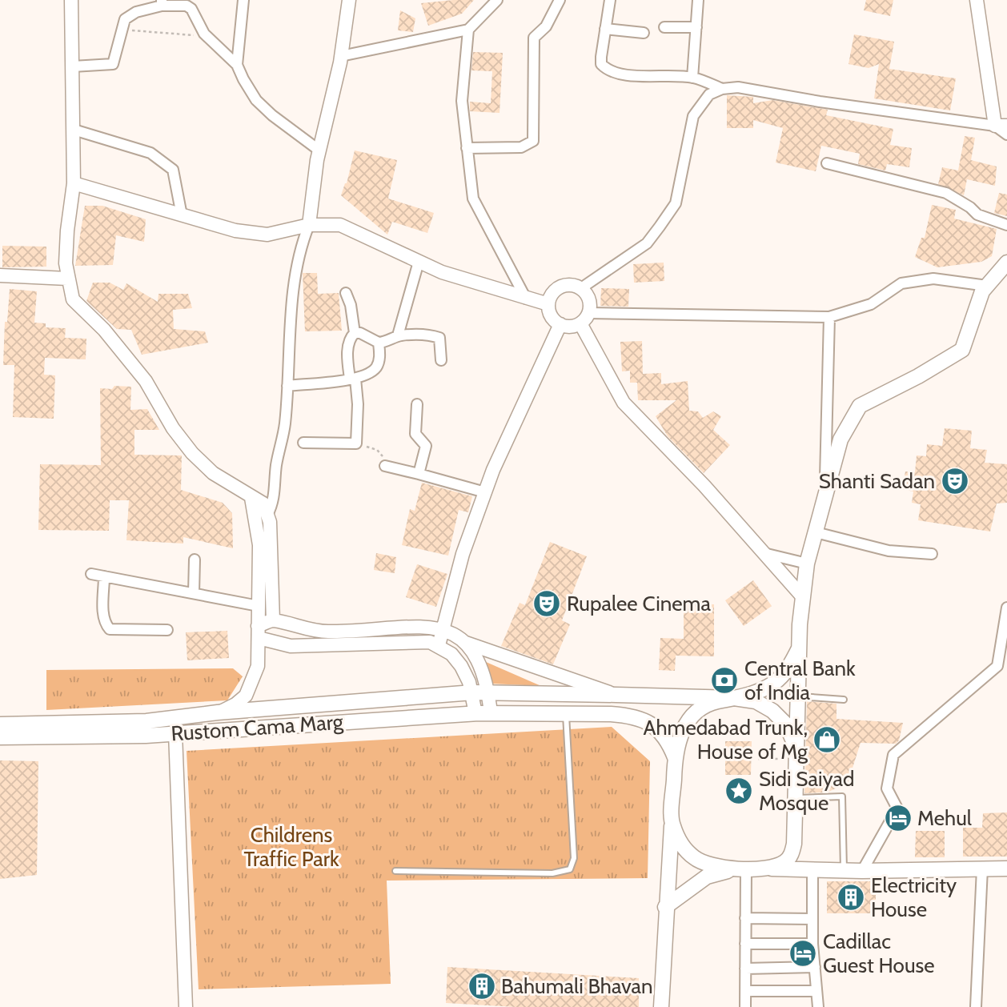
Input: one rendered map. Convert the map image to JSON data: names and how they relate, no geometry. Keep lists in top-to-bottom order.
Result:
{
  "streets": {
    "main road": ["Rustom Cama Marg"]
  },
  "parks": ["Childrens Traffic Park"],
  "places": {
    "theatre": ["Shanti Sadan", "Rupalee Cinema"],
    "bank": ["Central Bank of India"],
    "shop": ["Ahmedabad Trunk, House of Mg"],
    "place": ["Sidi Saiyad Mosque"],
    "hotel": ["Mehul", "Cadillac Guest House"],
    "building": ["Electricity House", "Bahumali Bhavan"]
  }
}
